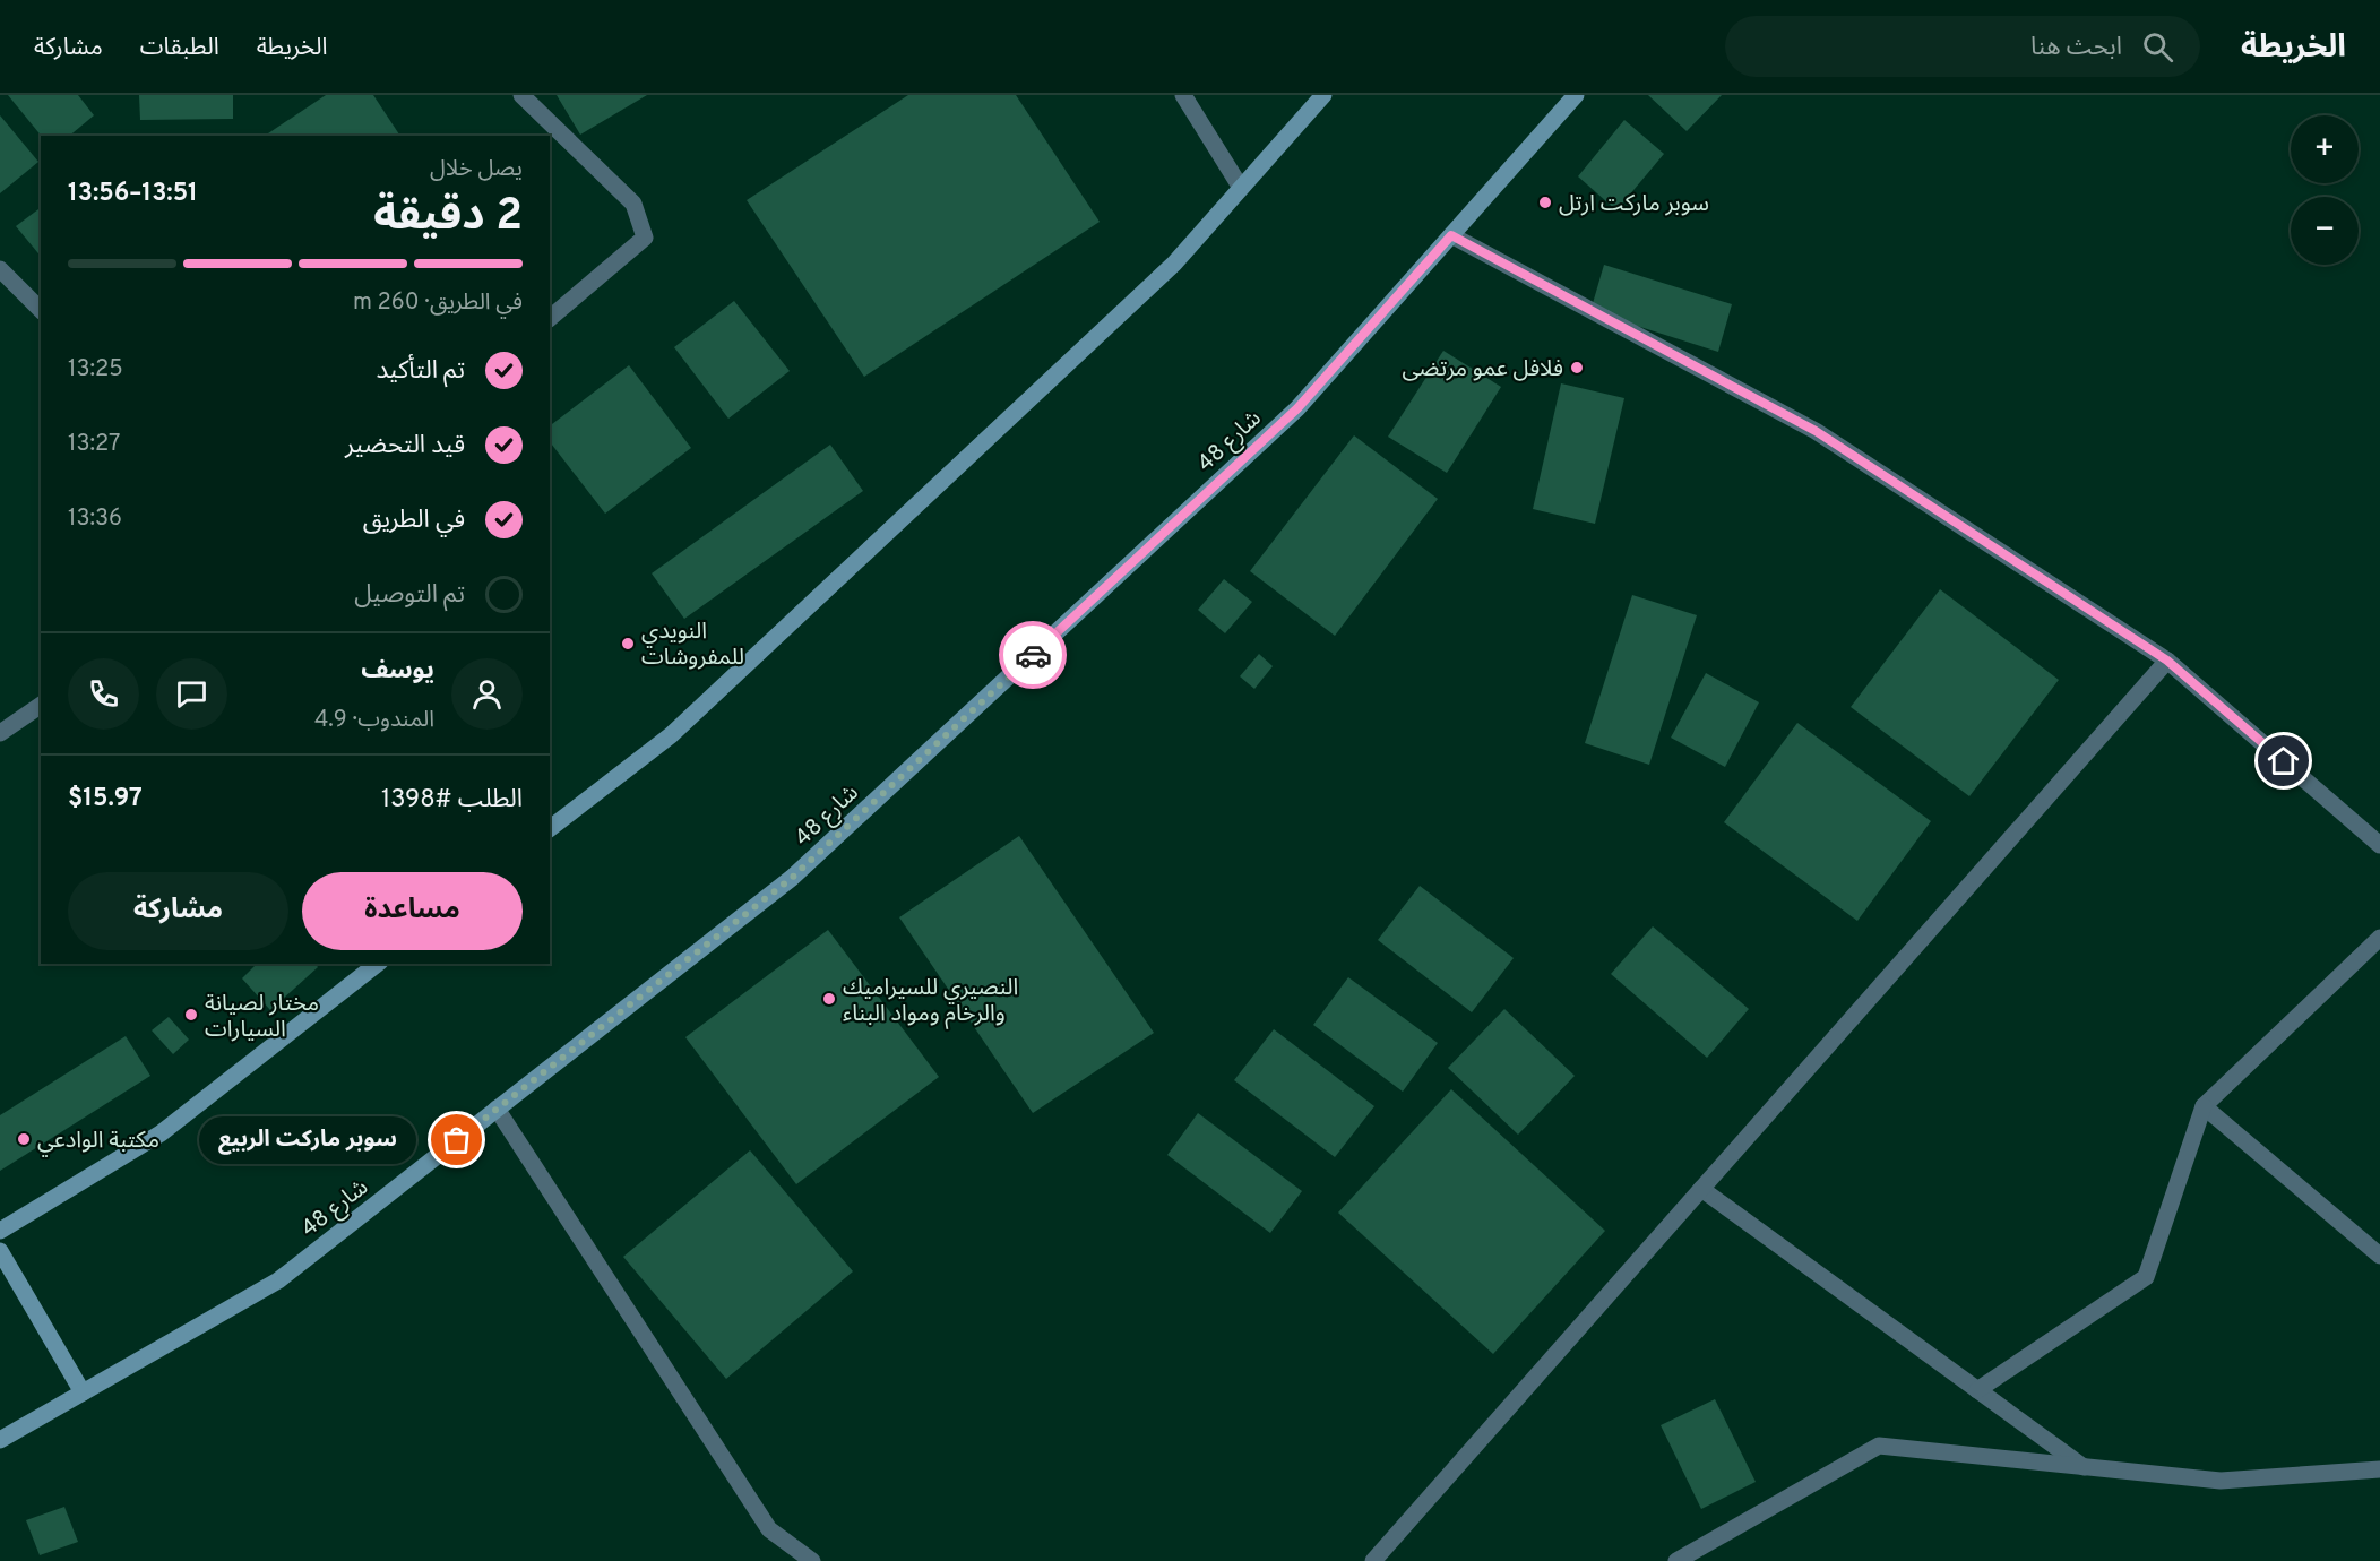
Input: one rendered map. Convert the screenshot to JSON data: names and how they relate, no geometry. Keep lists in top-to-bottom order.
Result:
{
  "streets": {
    "main road": ["شارع 48"]
  },
  "places": [
    "سوبر ماركت ارتل",
    "فلافل عمو مرتضى",
    "النويدي للمفروشات",
    "النصيري للسيراميك والرخام ومواد البناء",
    "مختار لصيانة السيارات",
    "مكتبة الوادعي",
    "سوبر ماركت الربيع"
  ],
  "page": {
    "header": "الخريطة",
    "search": "ابحث هنا",
    "nav": ["الخريطة", "الطبقات", "مشاركة"],
    "map_buttons": ["+", "−"],
    "heading": ["2 دقيقة", "يصل خلال", "13:51–13:56"],
    "panel": [
      "يوسف",
      "المندوب · 4.9",
      "الطلب #1398",
      "$15.97"
    ],
    "bar": "في الطريق · 260 m",
    "list": [
      ["تم التأكيد", "13:25"],
      ["قيد التحضير", "13:27"],
      ["في الطريق", "13:36"],
      "تم التوصيل"
    ],
    "buttons": ["مساعدة", "مشاركة"],
    "bubble": "سوبر ماركت الربيع"
  }
}
